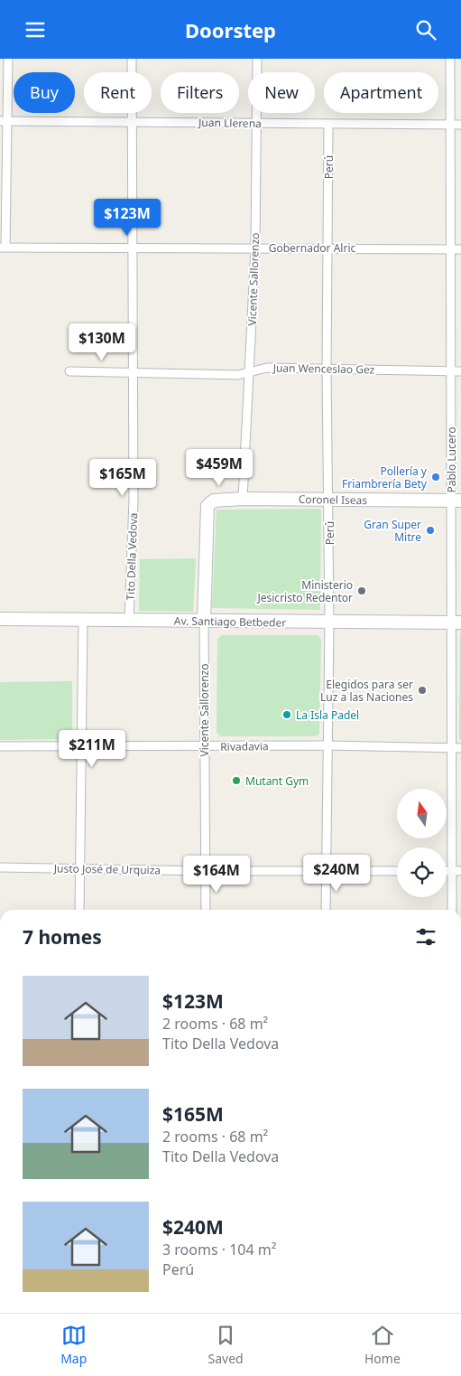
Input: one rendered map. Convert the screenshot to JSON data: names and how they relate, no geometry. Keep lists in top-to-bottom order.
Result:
{
  "streets": {
    "main road": ["Vicente Sallorenzo", "Coronel Iseas", "Av. Santiago Betbeder"],
    "street": [
      "Juan Llerena",
      "Perú",
      "Gobernador Alric",
      "Juan Wenceslao Gez",
      "Pablo Lucero",
      "Tito Della Vedova",
      "Rivadavia",
      "Justo José de Urquiza"
    ]
  },
  "crossings": [
    ["Juan Llerena", "Perú"],
    ["Juan Llerena", "Vicente Sallorenzo"],
    ["Juan Llerena", "Pablo Lucero"],
    ["Juan Llerena", "Tito Della Vedova"],
    ["Perú", "Gobernador Alric"],
    ["Perú", "Juan Wenceslao Gez"],
    ["Perú", "Coronel Iseas"],
    ["Perú", "Av. Santiago Betbeder"],
    ["Perú", "Rivadavia"],
    ["Perú", "Justo José de Urquiza"],
    ["Gobernador Alric", "Vicente Sallorenzo"],
    ["Gobernador Alric", "Pablo Lucero"],
    ["Gobernador Alric", "Tito Della Vedova"],
    ["Vicente Sallorenzo", "Juan Wenceslao Gez"],
    ["Vicente Sallorenzo", "Coronel Iseas"],
    ["Vicente Sallorenzo", "Av. Santiago Betbeder"],
    ["Vicente Sallorenzo", "Rivadavia"],
    ["Vicente Sallorenzo", "Justo José de Urquiza"],
    ["Juan Wenceslao Gez", "Pablo Lucero"],
    ["Juan Wenceslao Gez", "Tito Della Vedova"],
    ["Pablo Lucero", "Coronel Iseas"],
    ["Pablo Lucero", "Av. Santiago Betbeder"],
    ["Pablo Lucero", "Rivadavia"],
    ["Tito Della Vedova", "Av. Santiago Betbeder"]
  ],
  "places": [
    "Pollería y Friambrería Bety",
    "Gran Super Mitre",
    "Ministerio Jesicristo Redentor",
    "Elegidos para ser Luz a las Naciones",
    "La Isla Padel",
    "Mutant Gym"
  ],
  "north": "top",
  "page": {
    "header": "Doorstep",
    "chip": [
      "Buy",
      "Rent",
      "Filters",
      "New",
      "Apartment"
    ],
    "price": [
      "$123M",
      "$130M",
      "$459M",
      "$165M",
      "$211M",
      "$240M",
      "$164M"
    ],
    "heading": "7 homes",
    "list": [
      {
        "name": "$123M",
        "note": "2 rooms · 68 m² · Tito Della Vedova"
      },
      {
        "name": "$165M",
        "note": "2 rooms · 68 m² · Tito Della Vedova"
      },
      {
        "name": "$240M",
        "note": "3 rooms · 104 m² · Perú"
      }
    ],
    "tabs": ["Map", "Saved", "Home"]
  }
}
